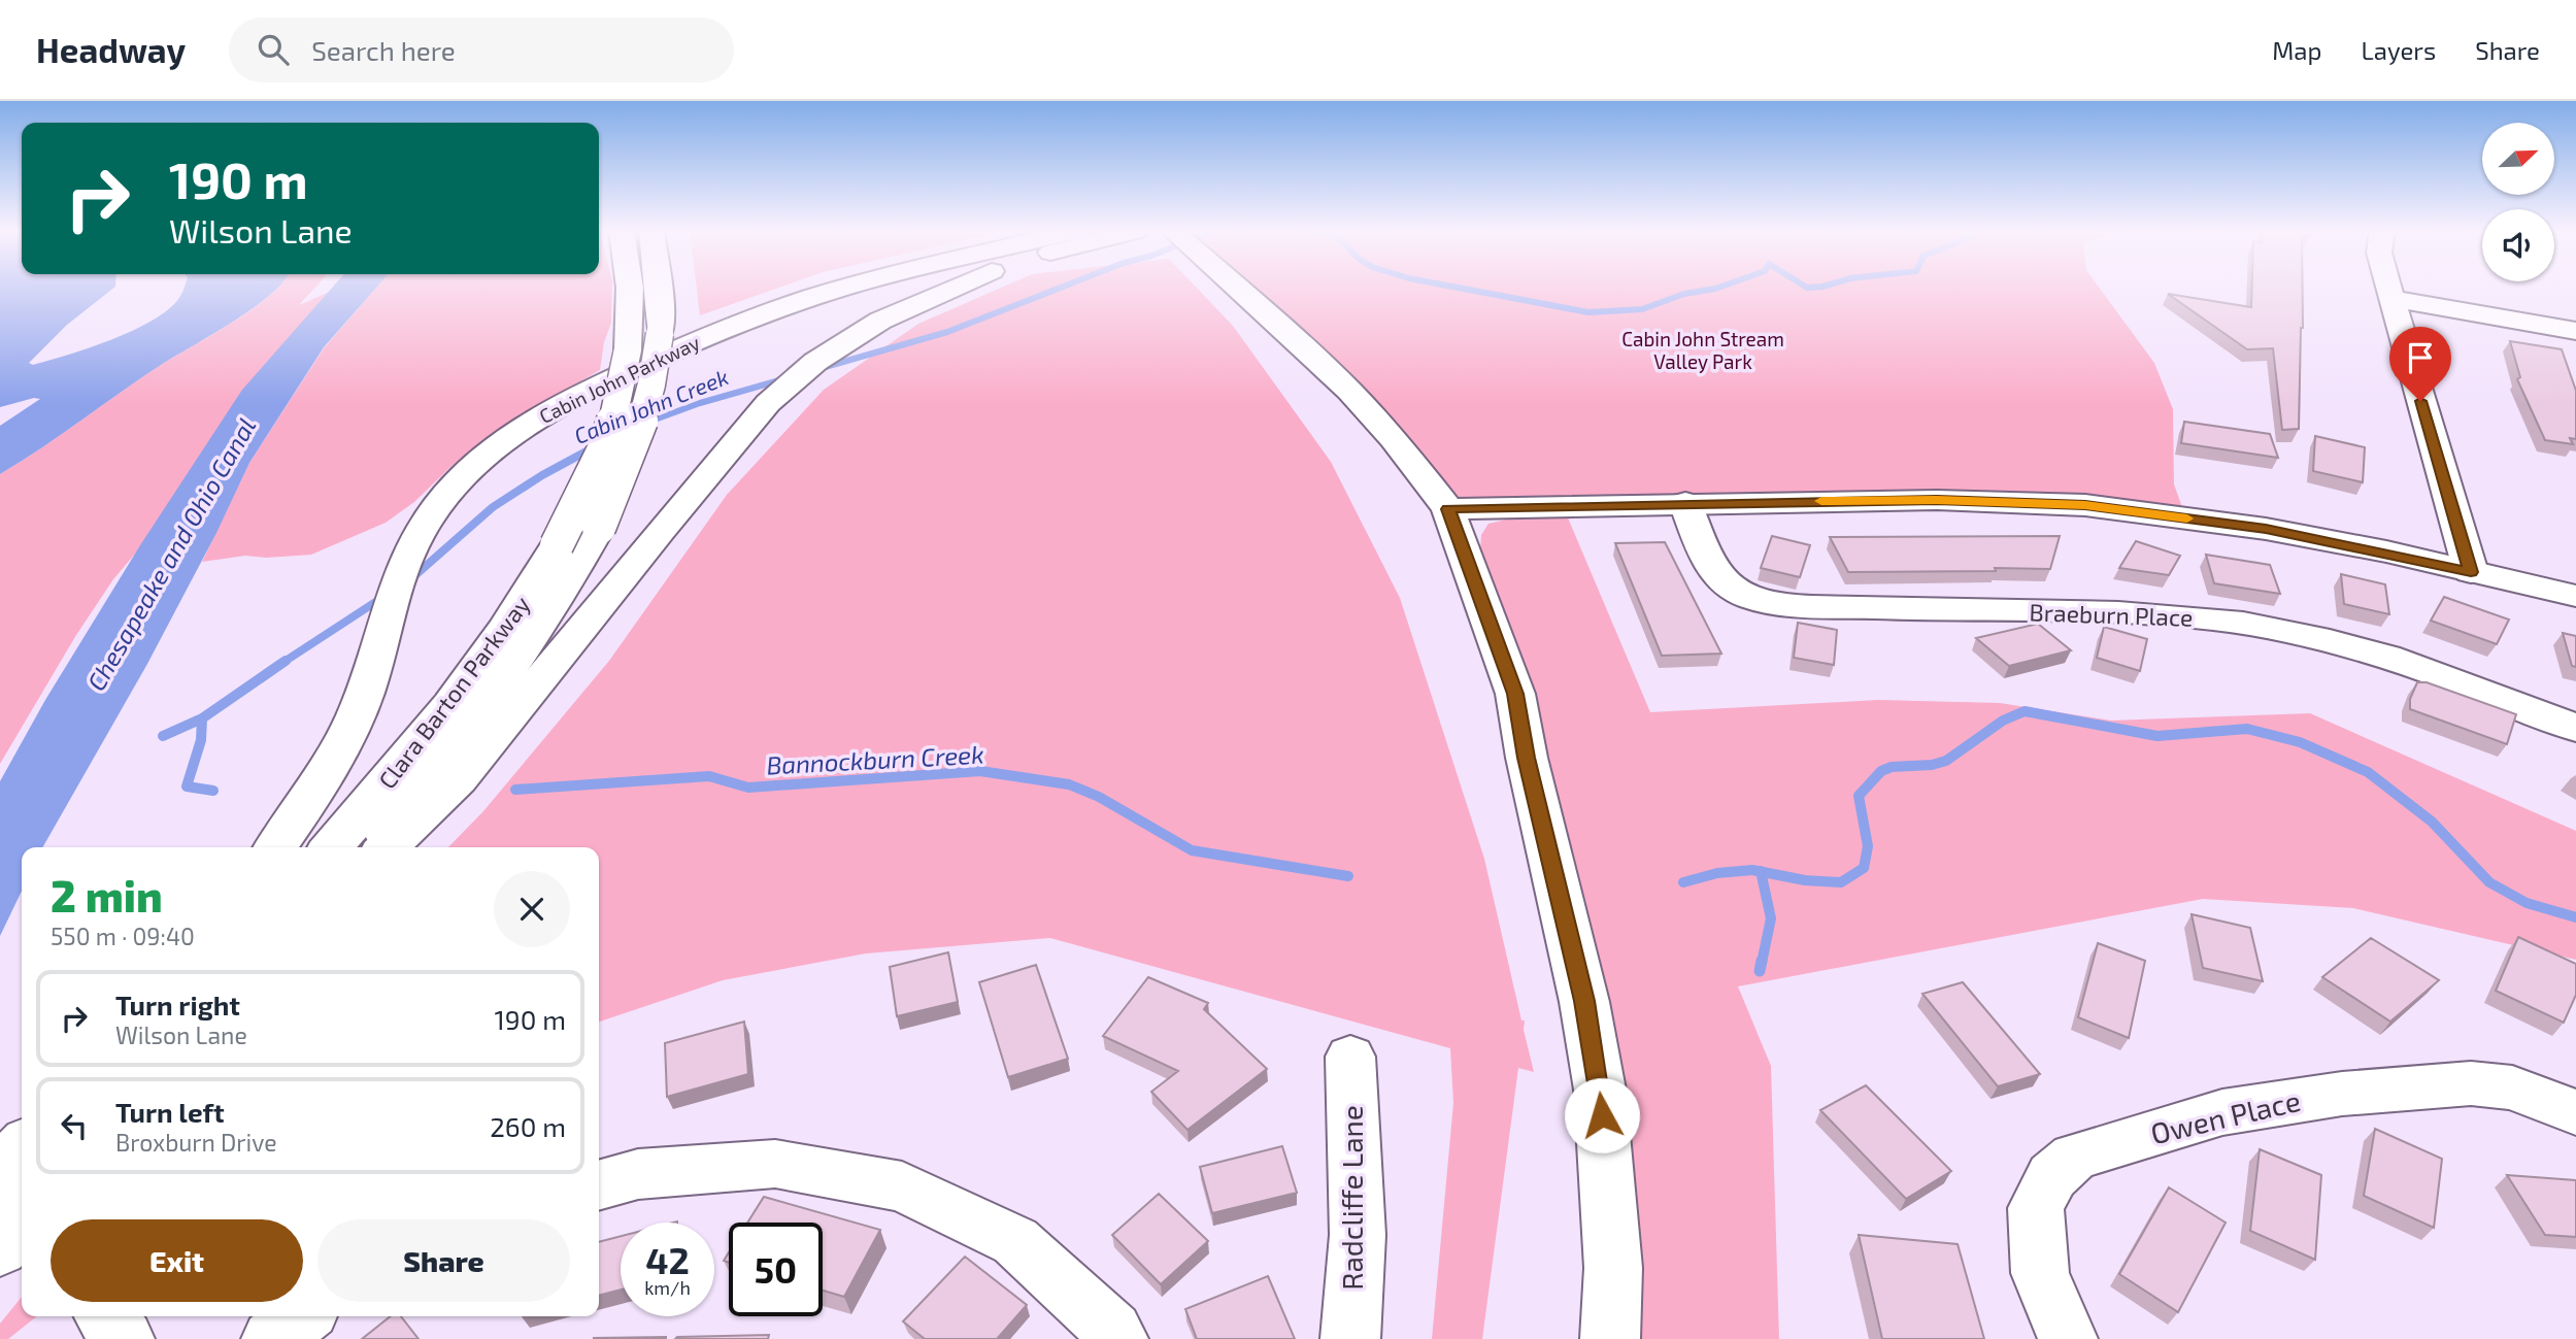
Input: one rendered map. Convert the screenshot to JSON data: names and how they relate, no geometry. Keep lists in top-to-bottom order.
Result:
{
  "streets": {
    "main road": [
      "Cabin John Parkway",
      "Braeburn Place",
      "Clara Barton Parkway",
      "Owen Place",
      "Radcliffe Lane"
    ]
  },
  "water": ["Cabin John Creek", "Chesapeake and Ohio Canal", "Bannockburn Creek"],
  "parks": ["Cabin John Stream Valley Park"],
  "north": "top right",
  "page": {
    "header": "Headway",
    "search": "Search here",
    "nav": ["Map", "Layers", "Share"],
    "turn": ["190 m", "Wilson Lane"],
    "heading": ["2 min", "550 m · 09:40"],
    "list": [
      {
        "name": "Turn right",
        "note": "Wilson Lane",
        "value": "190 m"
      },
      {
        "name": "Turn left",
        "note": "Broxburn Drive",
        "value": "260 m"
      }
    ],
    "buttons": ["Exit", "Share"],
    "speed": "42 km/h",
    "limit": "50"
  }
}
